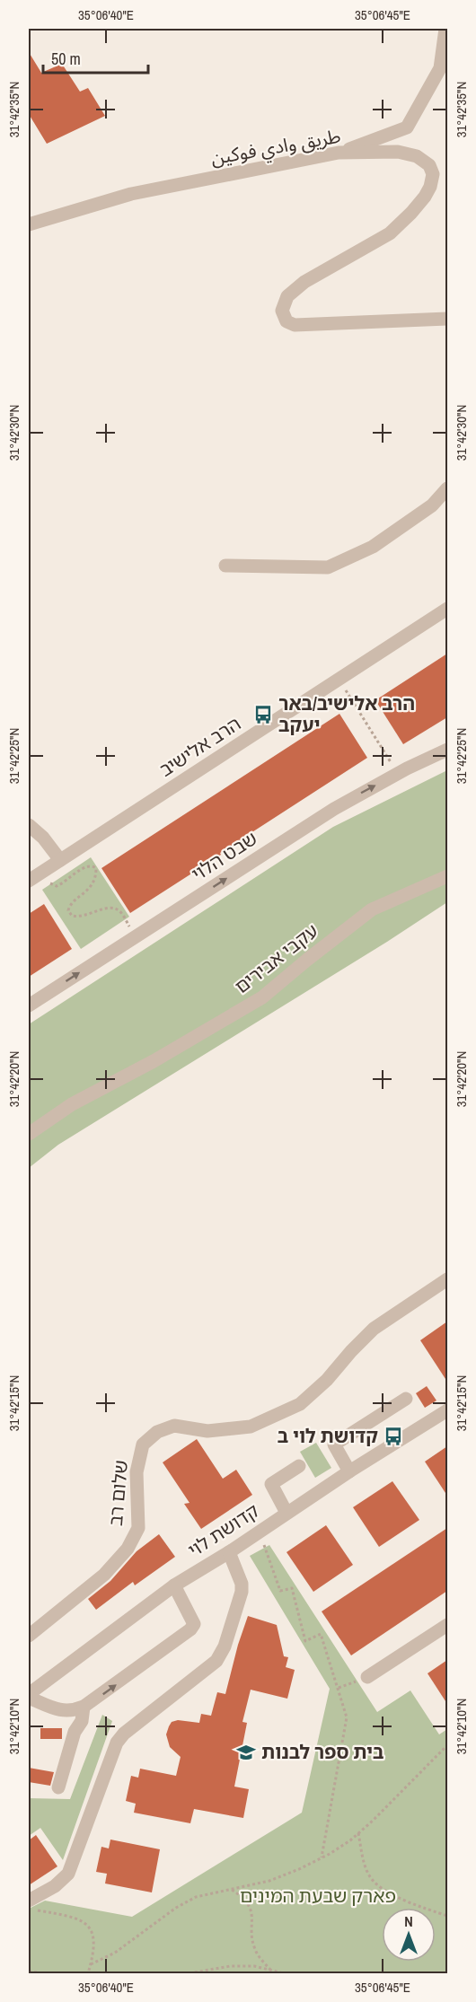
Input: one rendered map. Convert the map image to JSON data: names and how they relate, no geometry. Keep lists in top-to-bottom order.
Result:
{
  "streets": {
    "street": [
      "طريق وادي فوکين",
      "הרב אלישיב",
      "שבט הלוי",
      "עקבי אבירים",
      "שלום רב",
      "קדושת לוי"
    ]
  },
  "one_way": ["שבט הלוי"],
  "parks": ["פארק שבעת המינים"],
  "places": {
    "bus stop": ["הרב אלישיב/באר יעקב", "קדושת לוי ב"],
    "school or university": ["בית ספר לבנות"]
  },
  "scale_bar": "50 m",
  "north": "top",
  "coordinates": [
    "35°06'40\"E",
    "35°06'45\"E",
    "31°42'35\"N",
    "31°42'30\"N",
    "31°42'25\"N",
    "31°42'20\"N",
    "31°42'15\"N",
    "31°42'10\"N"
  ]
}
